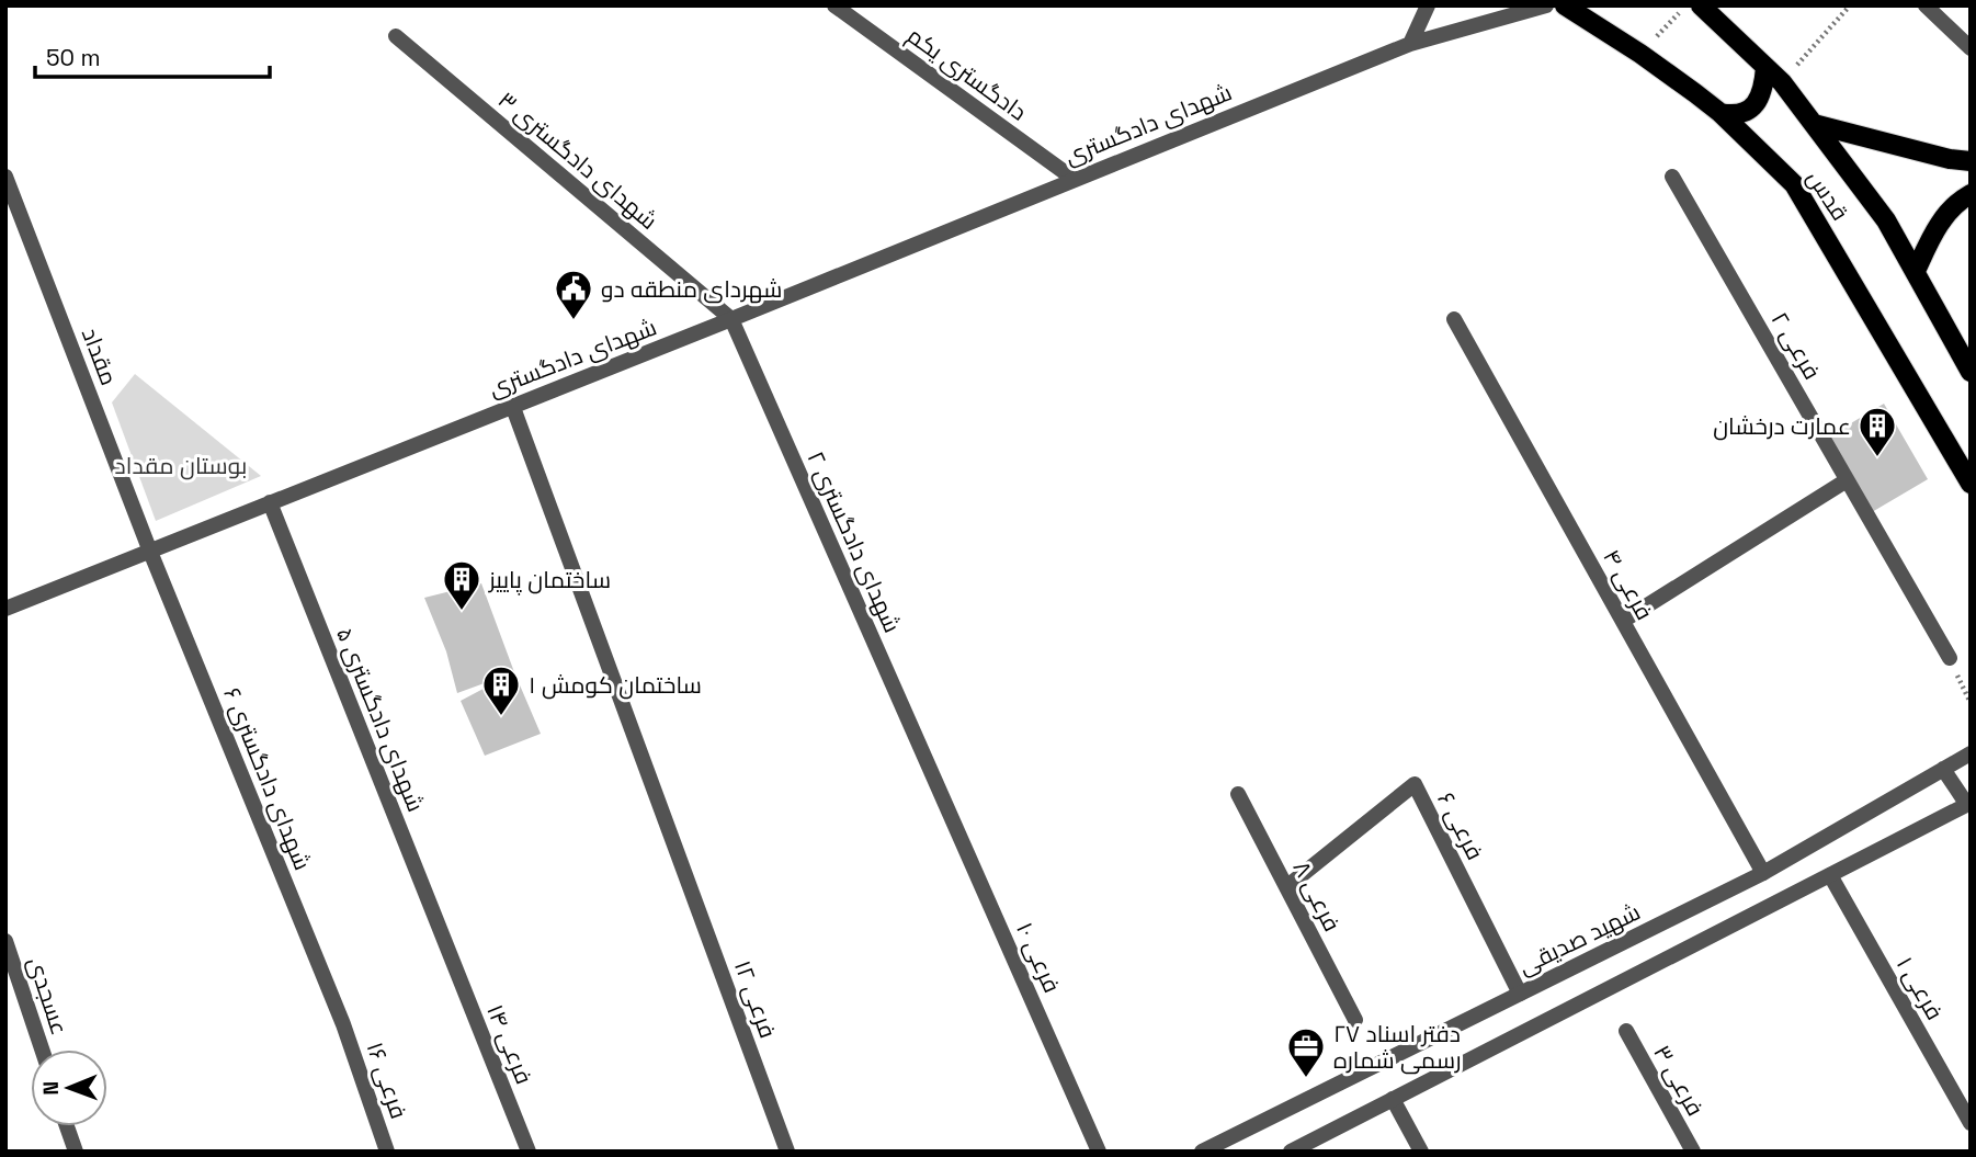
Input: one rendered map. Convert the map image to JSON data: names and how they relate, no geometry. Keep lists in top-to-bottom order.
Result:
{
  "streets": {
    "main road": ["قدس"],
    "street": [
      "دادگستری یکم",
      "شهدای دادگستری",
      "شهدای دادگستری ۳",
      "فرعی ۲",
      "مقداد",
      "شهدای دادگستری ۲",
      "فرعی ۴",
      "شهدای دادگستری ۵",
      "شهدای دادگستری ۶",
      "فرعی ۶",
      "فرعی ۸",
      "شهید صدیقی",
      "فرعی ۱۰",
      "فرعی ۱",
      "عسجدی",
      "فرعی ۱۲",
      "فرعی ۱۴",
      "فرعی ۱۶",
      "فرعی ۳"
    ]
  },
  "crossings": [
    ["دادگستری یکم", "شهدای دادگستری"],
    ["شهدای دادگستری", "شهدای دادگستری ۳"],
    ["شهدای دادگستری", "مقداد"],
    ["شهدای دادگستری", "شهدای دادگستری ۲"],
    ["شهدای دادگستری", "شهدای دادگستری ۵"],
    ["شهدای دادگستری", "شهدای دادگستری ۶"],
    ["شهدای دادگستری", "فرعی ۱۲"],
    ["شهدای دادگستری ۳", "شهدای دادگستری ۲"],
    ["مقداد", "شهدای دادگستری ۶"],
    ["شهدای دادگستری ۲", "فرعی ۱۰"],
    ["فرعی ۴", "شهید صدیقی"],
    ["شهدای دادگستری ۵", "فرعی ۱۴"],
    ["شهدای دادگستری ۶", "فرعی ۱۶"],
    ["فرعی ۶", "فرعی ۸"],
    ["فرعی ۶", "شهید صدیقی"]
  ],
  "parks": ["بوستان مقداد"],
  "places": {
    "public building": ["شهردای منطقه دو"],
    "building": ["عمارت درخشان", "ساختمان پاییز", "ساختمان کومش ۱"],
    "office": ["۲۷ دفتر اسناد رسمی شماره"]
  },
  "scale_bar": "50 m",
  "north": "left"
}
